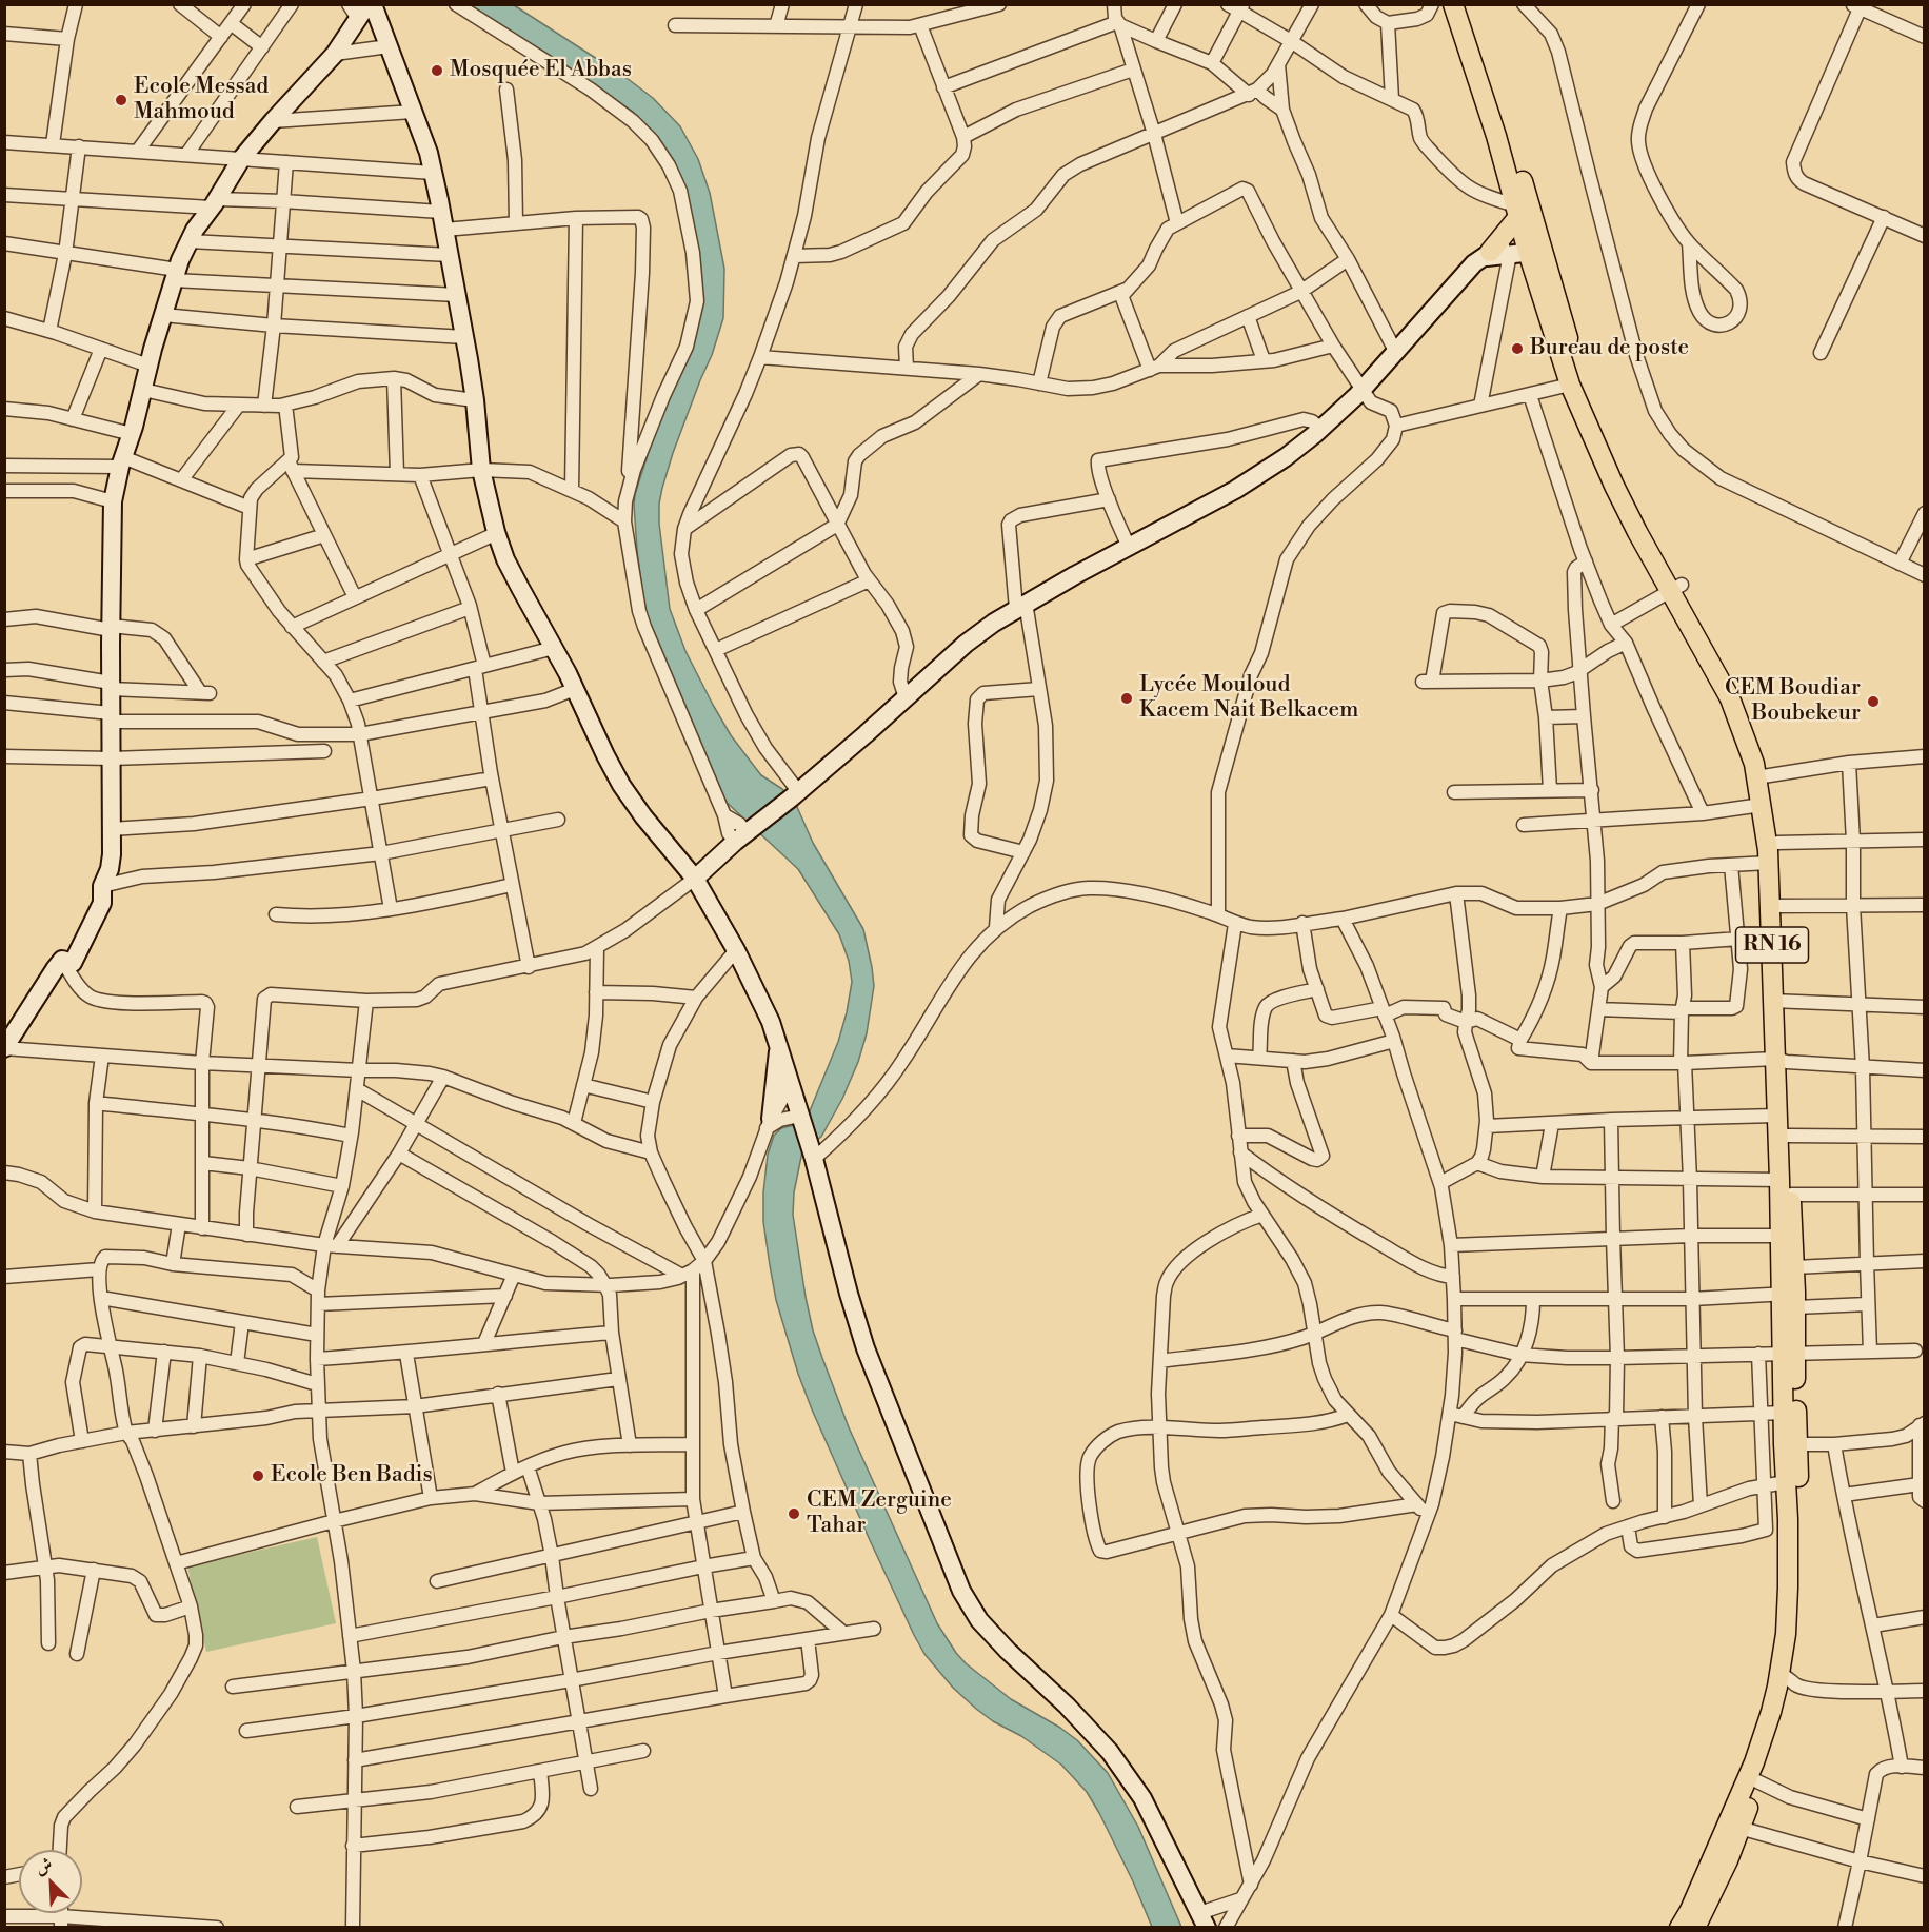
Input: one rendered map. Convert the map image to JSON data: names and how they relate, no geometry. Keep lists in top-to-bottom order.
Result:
{
  "streets": {
    "main road": ["RN 16"]
  },
  "places": [
    "Mosquée El Abbas",
    "Ecole Messad Mahmoud",
    "Bureau de poste",
    "Lycée Mouloud Kacem Nait Belkacem",
    "CEM Boudiar Boubekeur",
    "Ecole Ben Badis",
    "CEM Zerguine Tahar"
  ],
  "north": "top left"
}
